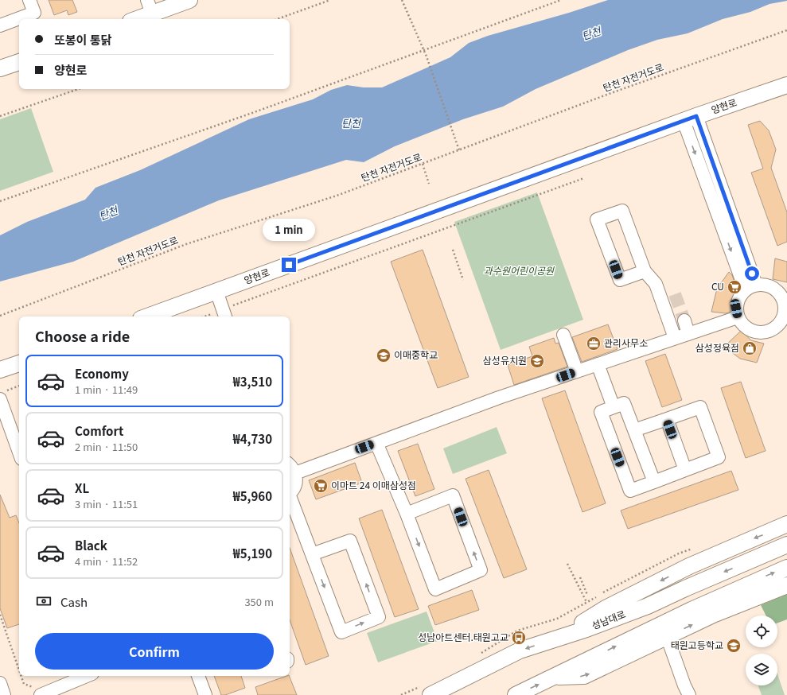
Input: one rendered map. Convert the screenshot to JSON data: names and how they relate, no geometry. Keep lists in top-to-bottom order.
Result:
{
  "streets": {
    "main road": ["양현로", "성남대로"],
    "path": ["탄천 자전거도로"]
  },
  "water": ["탄천"],
  "parks": ["과수원어린이공원"],
  "places": {
    "supermarket": ["CU", "이마트 24 이매삼성점"],
    "office": ["관리사무소"],
    "shop": ["삼성정육점"],
    "school or university": ["이매중학교", "삼성유치원", "태원고등학교"],
    "bus stop": ["성남아트센터.태원고교"]
  },
  "page": {
    "banner": ["또봉이 통닭", "양현로"],
    "bubble": "1 min",
    "heading": "Choose a ride",
    "list": [
      {
        "name": "Economy",
        "note": "1 min · 11:49",
        "value": "₩3,510"
      },
      {
        "name": "Comfort",
        "note": "2 min · 11:50",
        "value": "₩4,730"
      },
      {
        "name": "XL",
        "note": "3 min · 11:51",
        "value": "₩5,960"
      },
      {
        "name": "Black",
        "note": "4 min · 11:52",
        "value": "₩5,190"
      }
    ],
    "pay": ["Cash", "350 m"],
    "buttons": "Confirm"
  }
}
